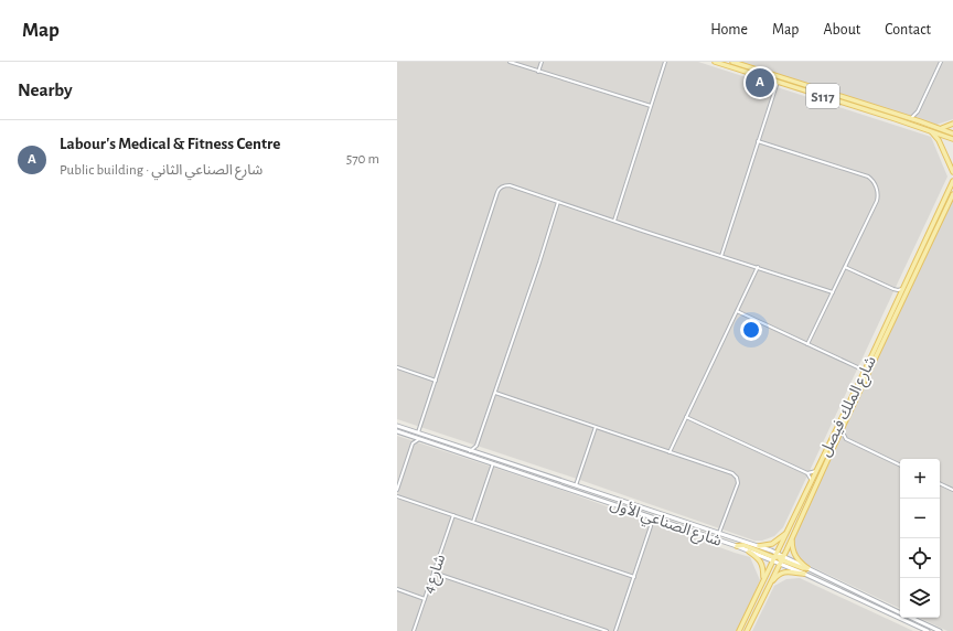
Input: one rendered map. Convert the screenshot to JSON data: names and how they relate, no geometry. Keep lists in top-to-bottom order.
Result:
{
  "streets": {
    "main road": ["S117", "شارع الملك فيصل", "شارع الصناعي الأول"],
    "street": ["شارع 4"]
  },
  "crossings": [
    ["شارع الملك فيصل", "شارع الصناعي الأول"]
  ],
  "page": {
    "header": "Map",
    "nav": [
      "Home",
      "Map",
      "About",
      "Contact"
    ],
    "heading": "Nearby",
    "pins": "A",
    "list": [
      {
        "mark": "A",
        "name": "Labour's Medical & Fitness Centre",
        "note": "Public building · شارع الصناعي الثاني",
        "value": "570 m"
      }
    ],
    "map_buttons": ["+", "−"]
  }
}
